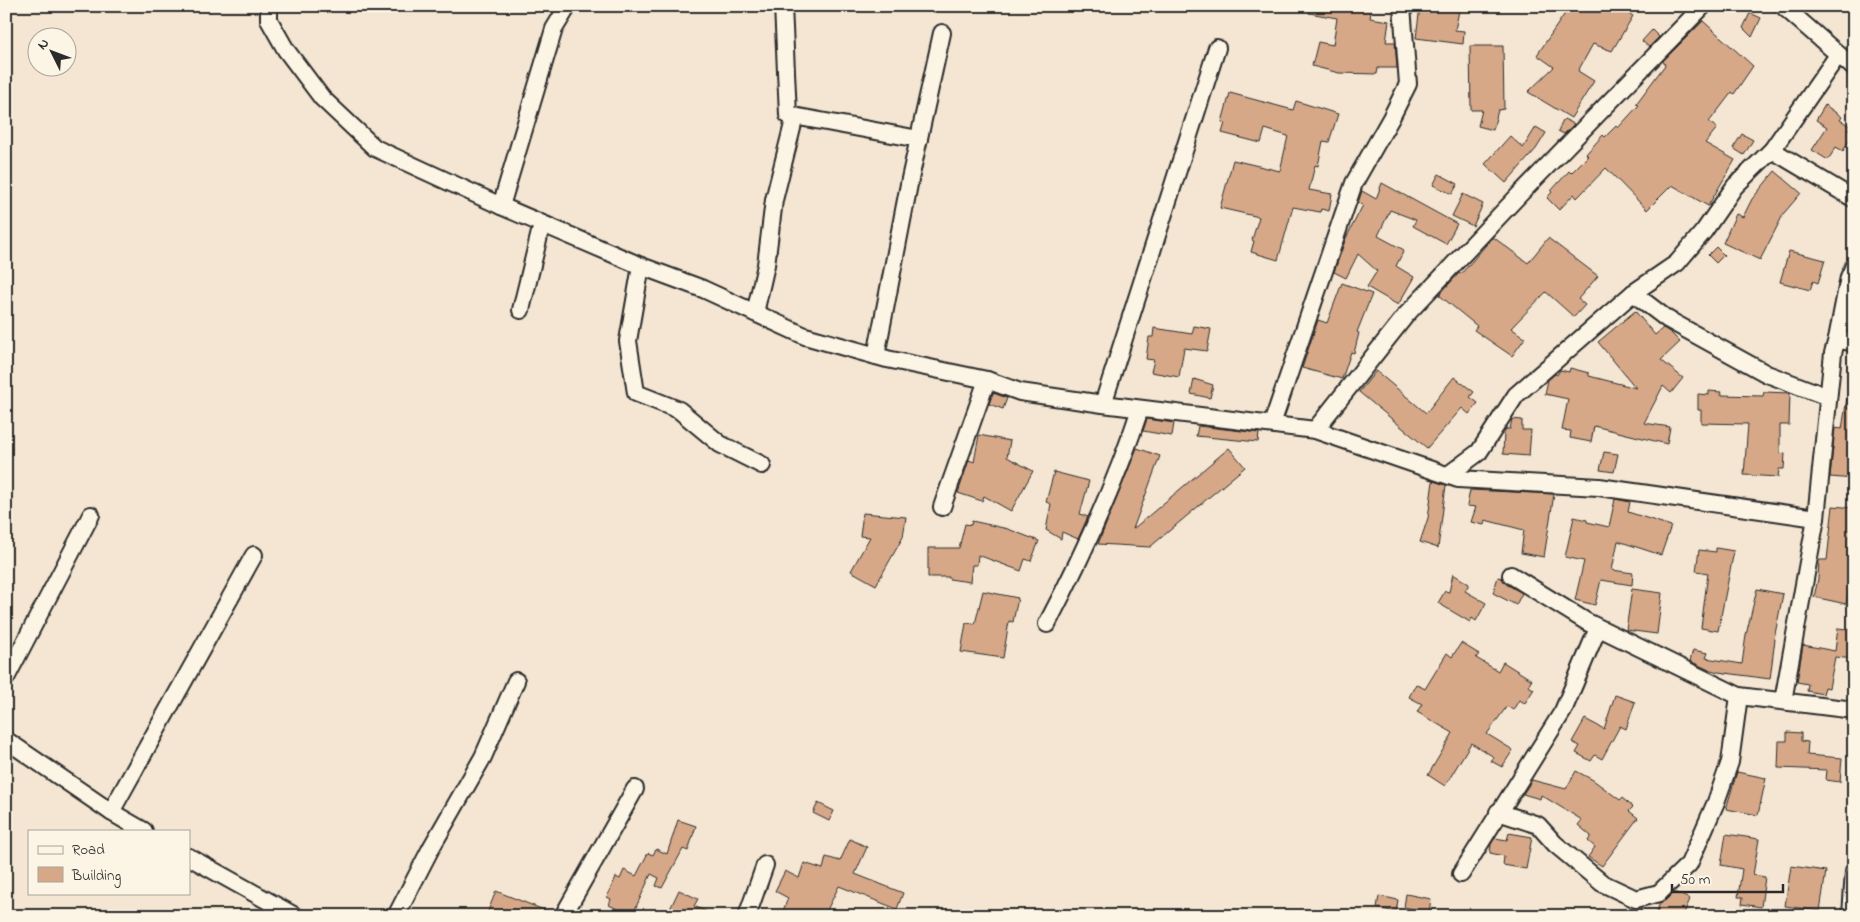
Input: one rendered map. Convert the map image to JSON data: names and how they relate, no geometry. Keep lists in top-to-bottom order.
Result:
{
  "legend": ["Road", "Building"],
  "scale_bar": "50 m",
  "north": "top left"
}
